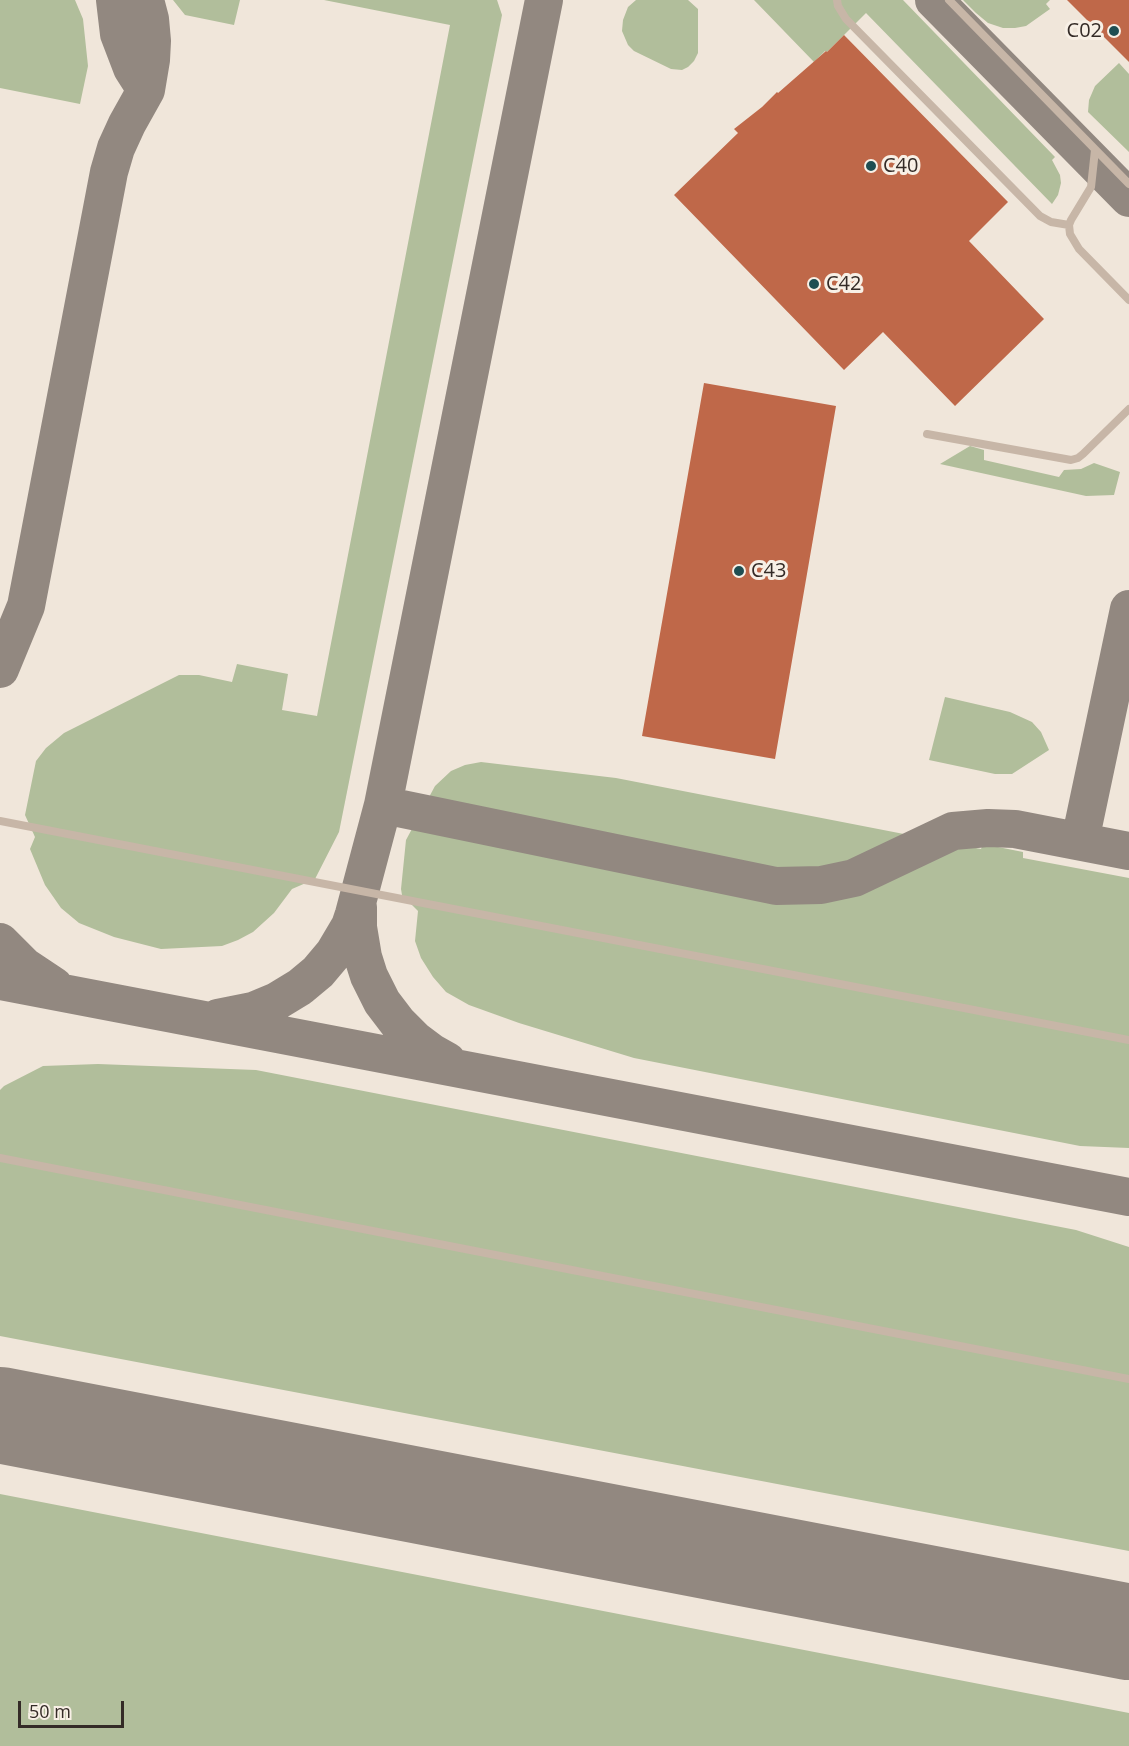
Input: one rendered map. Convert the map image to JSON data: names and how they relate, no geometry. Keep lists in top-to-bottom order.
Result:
{
  "places": [
    "C02",
    "C40",
    "C42",
    "C43"
  ],
  "scale_bar": "50 m"
}
